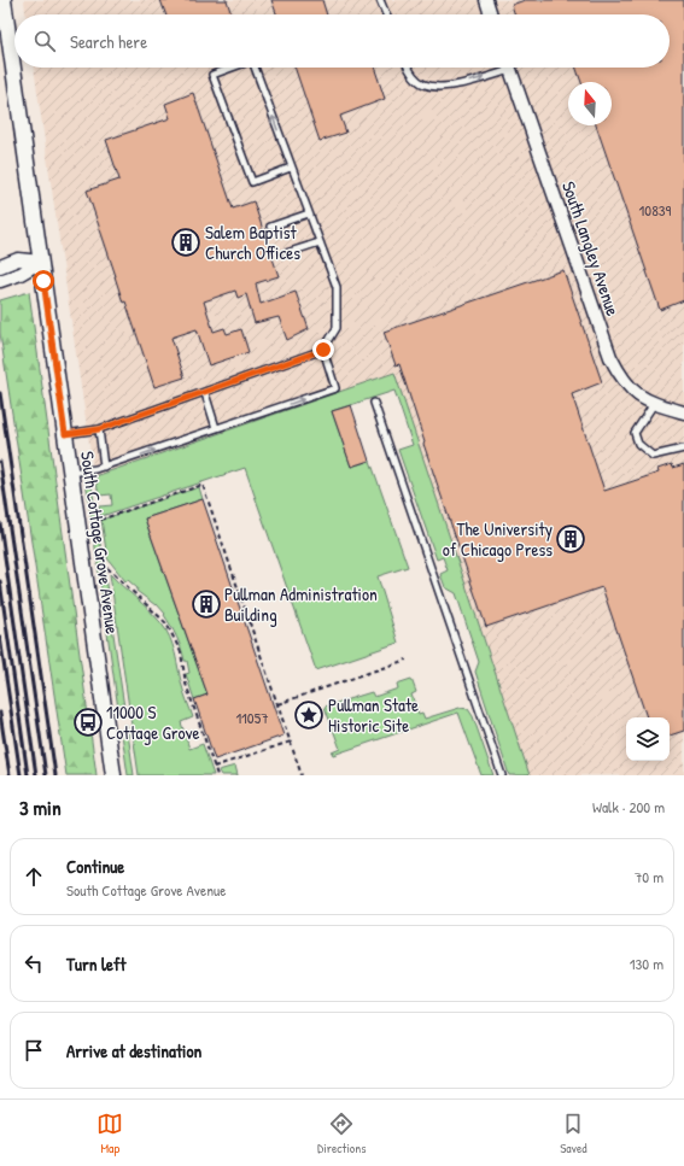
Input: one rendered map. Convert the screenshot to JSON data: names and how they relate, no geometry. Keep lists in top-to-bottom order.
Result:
{
  "streets": {
    "street": ["South Langley Avenue", "South Cottage Grove Avenue"]
  },
  "places": {
    "building": ["Salem Baptist Church Offices", "The University of Chicago Press", "Pullman Administration Building"],
    "place": ["Pullman State Historic Site"],
    "bus stop": ["11000 S Cottage Grove"]
  },
  "house_numbers": ["10839", "11057"],
  "north": "top",
  "page": {
    "search": "Search here",
    "heading": ["3 min", "Walk · 200 m"],
    "list": [
      ["Continue", "South Cottage Grove Avenue", "70 m"],
      ["Turn left", "130 m"],
      "Arrive at destination"
    ],
    "nav": ["Map", "Directions", "Saved"]
  }
}
